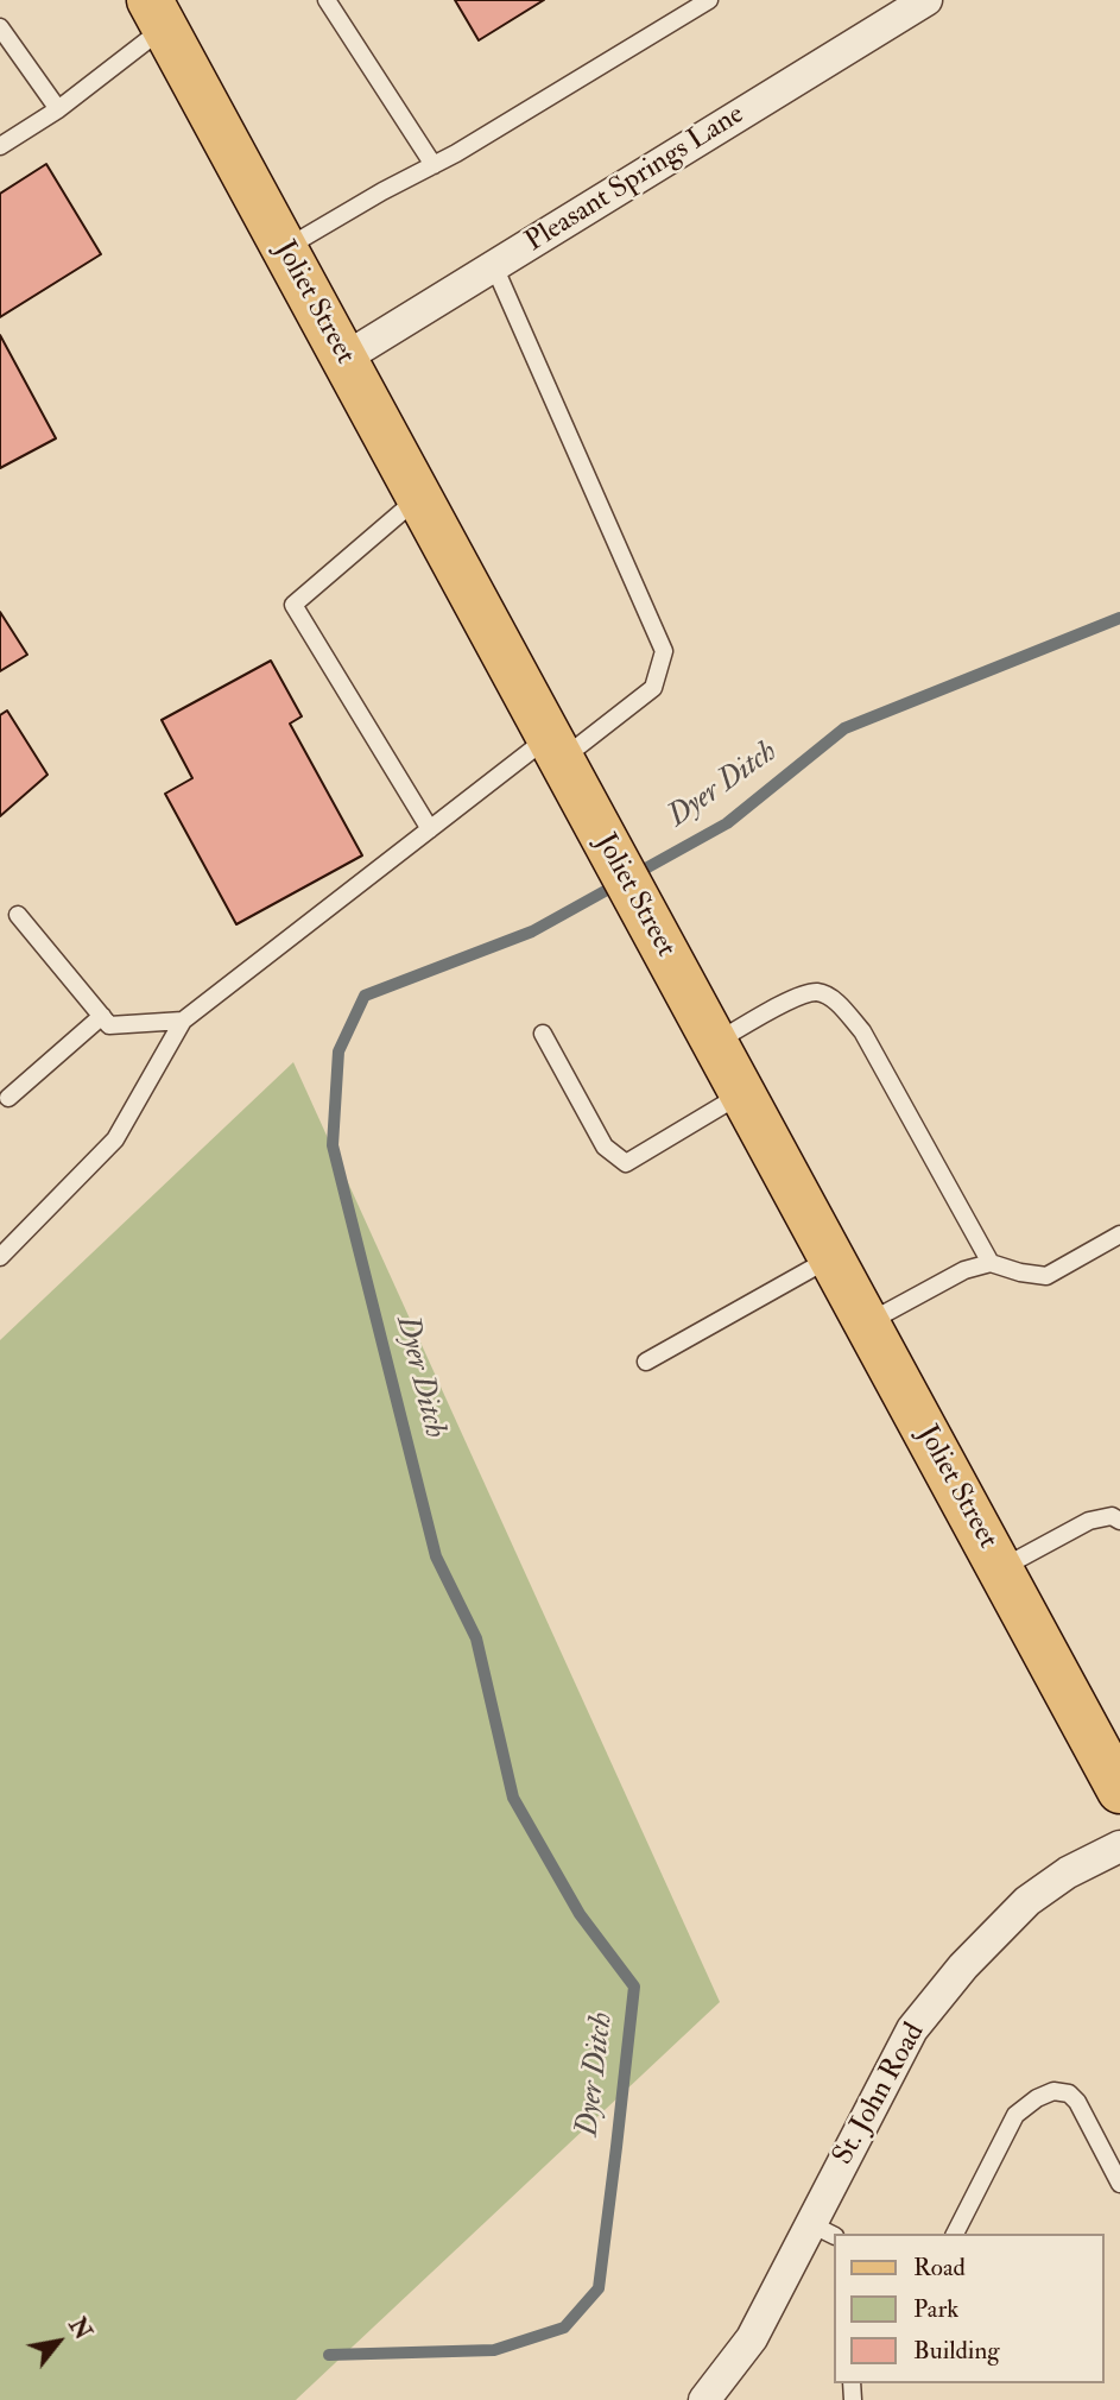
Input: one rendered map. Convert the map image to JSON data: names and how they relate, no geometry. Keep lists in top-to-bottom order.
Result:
{
  "streets": {
    "main road": ["Joliet Street"],
    "street": ["Pleasant Springs Lane", "St. John Road"]
  },
  "crossings": [
    ["Pleasant Springs Lane", "Joliet Street"]
  ],
  "water": ["Dyer Ditch"],
  "legend": ["Road", "Park", "Building"],
  "north": "top right"
}
